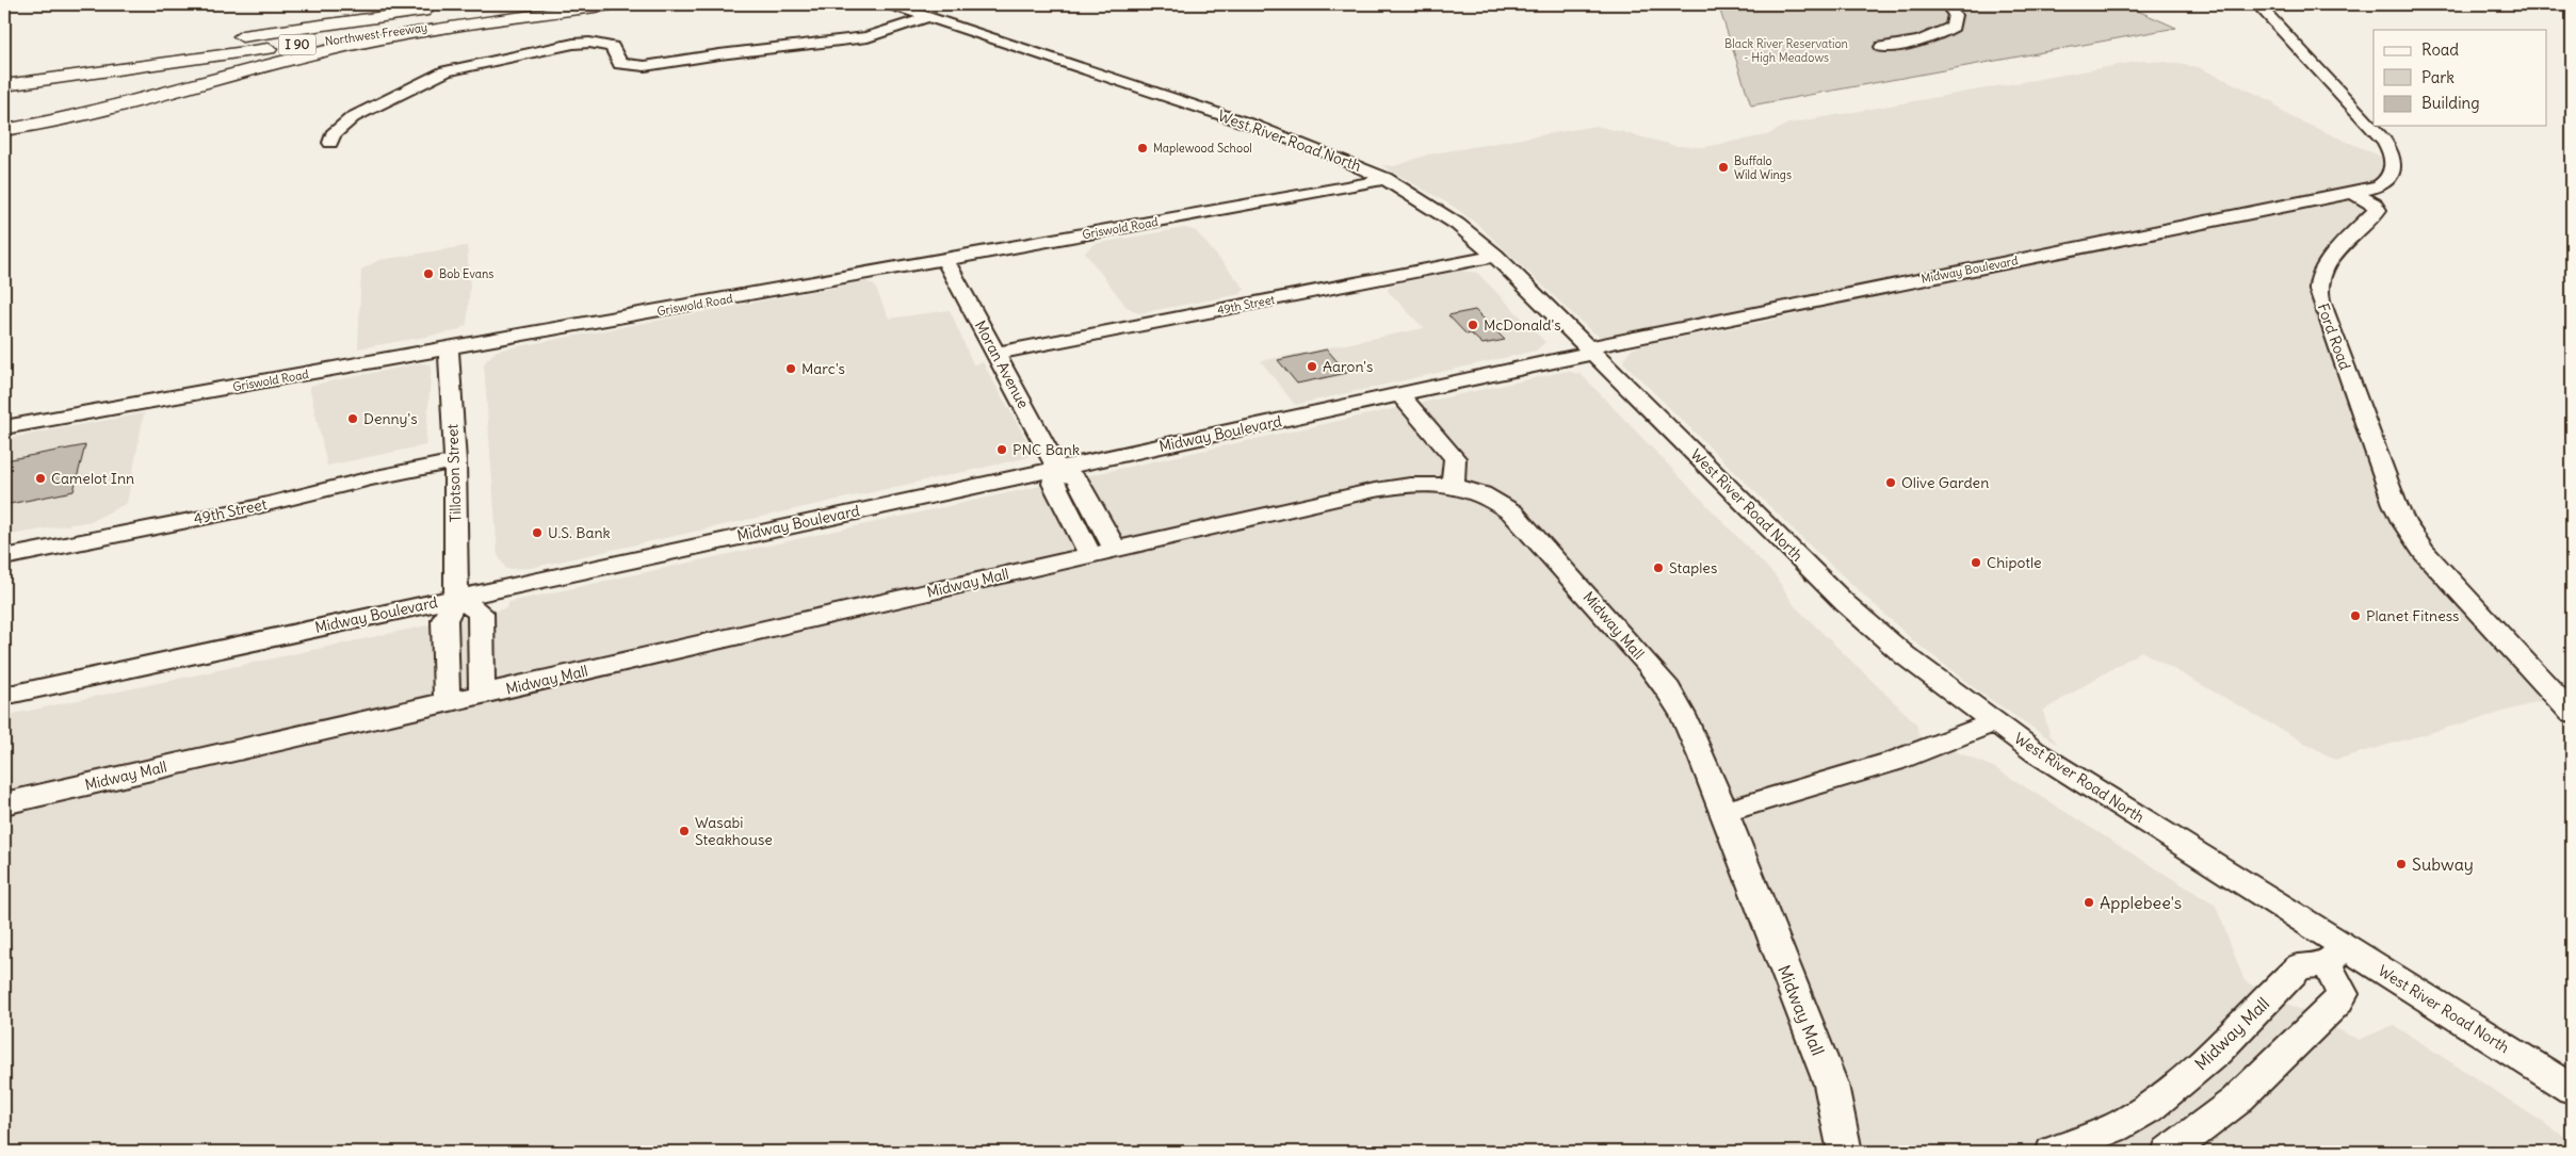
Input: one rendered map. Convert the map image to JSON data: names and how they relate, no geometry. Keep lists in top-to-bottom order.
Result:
{
  "streets": {
    "highway": ["Northwest Freeway", "I 90"],
    "street": [
      "West River Road North",
      "Griswold Road",
      "Midway Boulevard",
      "49th Street",
      "Ford Road",
      "Moran Avenue",
      "Tillotson Street",
      "Midway Mall"
    ]
  },
  "crossings": [
    ["West River Road North", "Griswold Road"],
    ["West River Road North", "Midway Boulevard"],
    ["West River Road North", "49th Street"],
    ["West River Road North", "Midway Mall"],
    ["Griswold Road", "Moran Avenue"],
    ["Griswold Road", "Tillotson Street"],
    ["Midway Boulevard", "Ford Road"],
    ["Midway Boulevard", "Moran Avenue"],
    ["Midway Boulevard", "Tillotson Street"],
    ["49th Street", "Moran Avenue"],
    ["49th Street", "Tillotson Street"],
    ["Moran Avenue", "Midway Mall"],
    ["Tillotson Street", "Midway Mall"]
  ],
  "parks": ["Black River Reservation - High Meadows"],
  "places": [
    "Maplewood School",
    "Buffalo Wild Wings",
    "Bob Evans",
    "McDonald's",
    "Aaron's",
    "Marc's",
    "Denny's",
    "PNC Bank",
    "Camelot Inn",
    "Olive Garden",
    "U.S. Bank",
    "Chipotle",
    "Staples",
    "Planet Fitness",
    "Wasabi Steakhouse",
    "Subway",
    "Applebee's"
  ],
  "legend": ["Road", "Park", "Building"]
}
